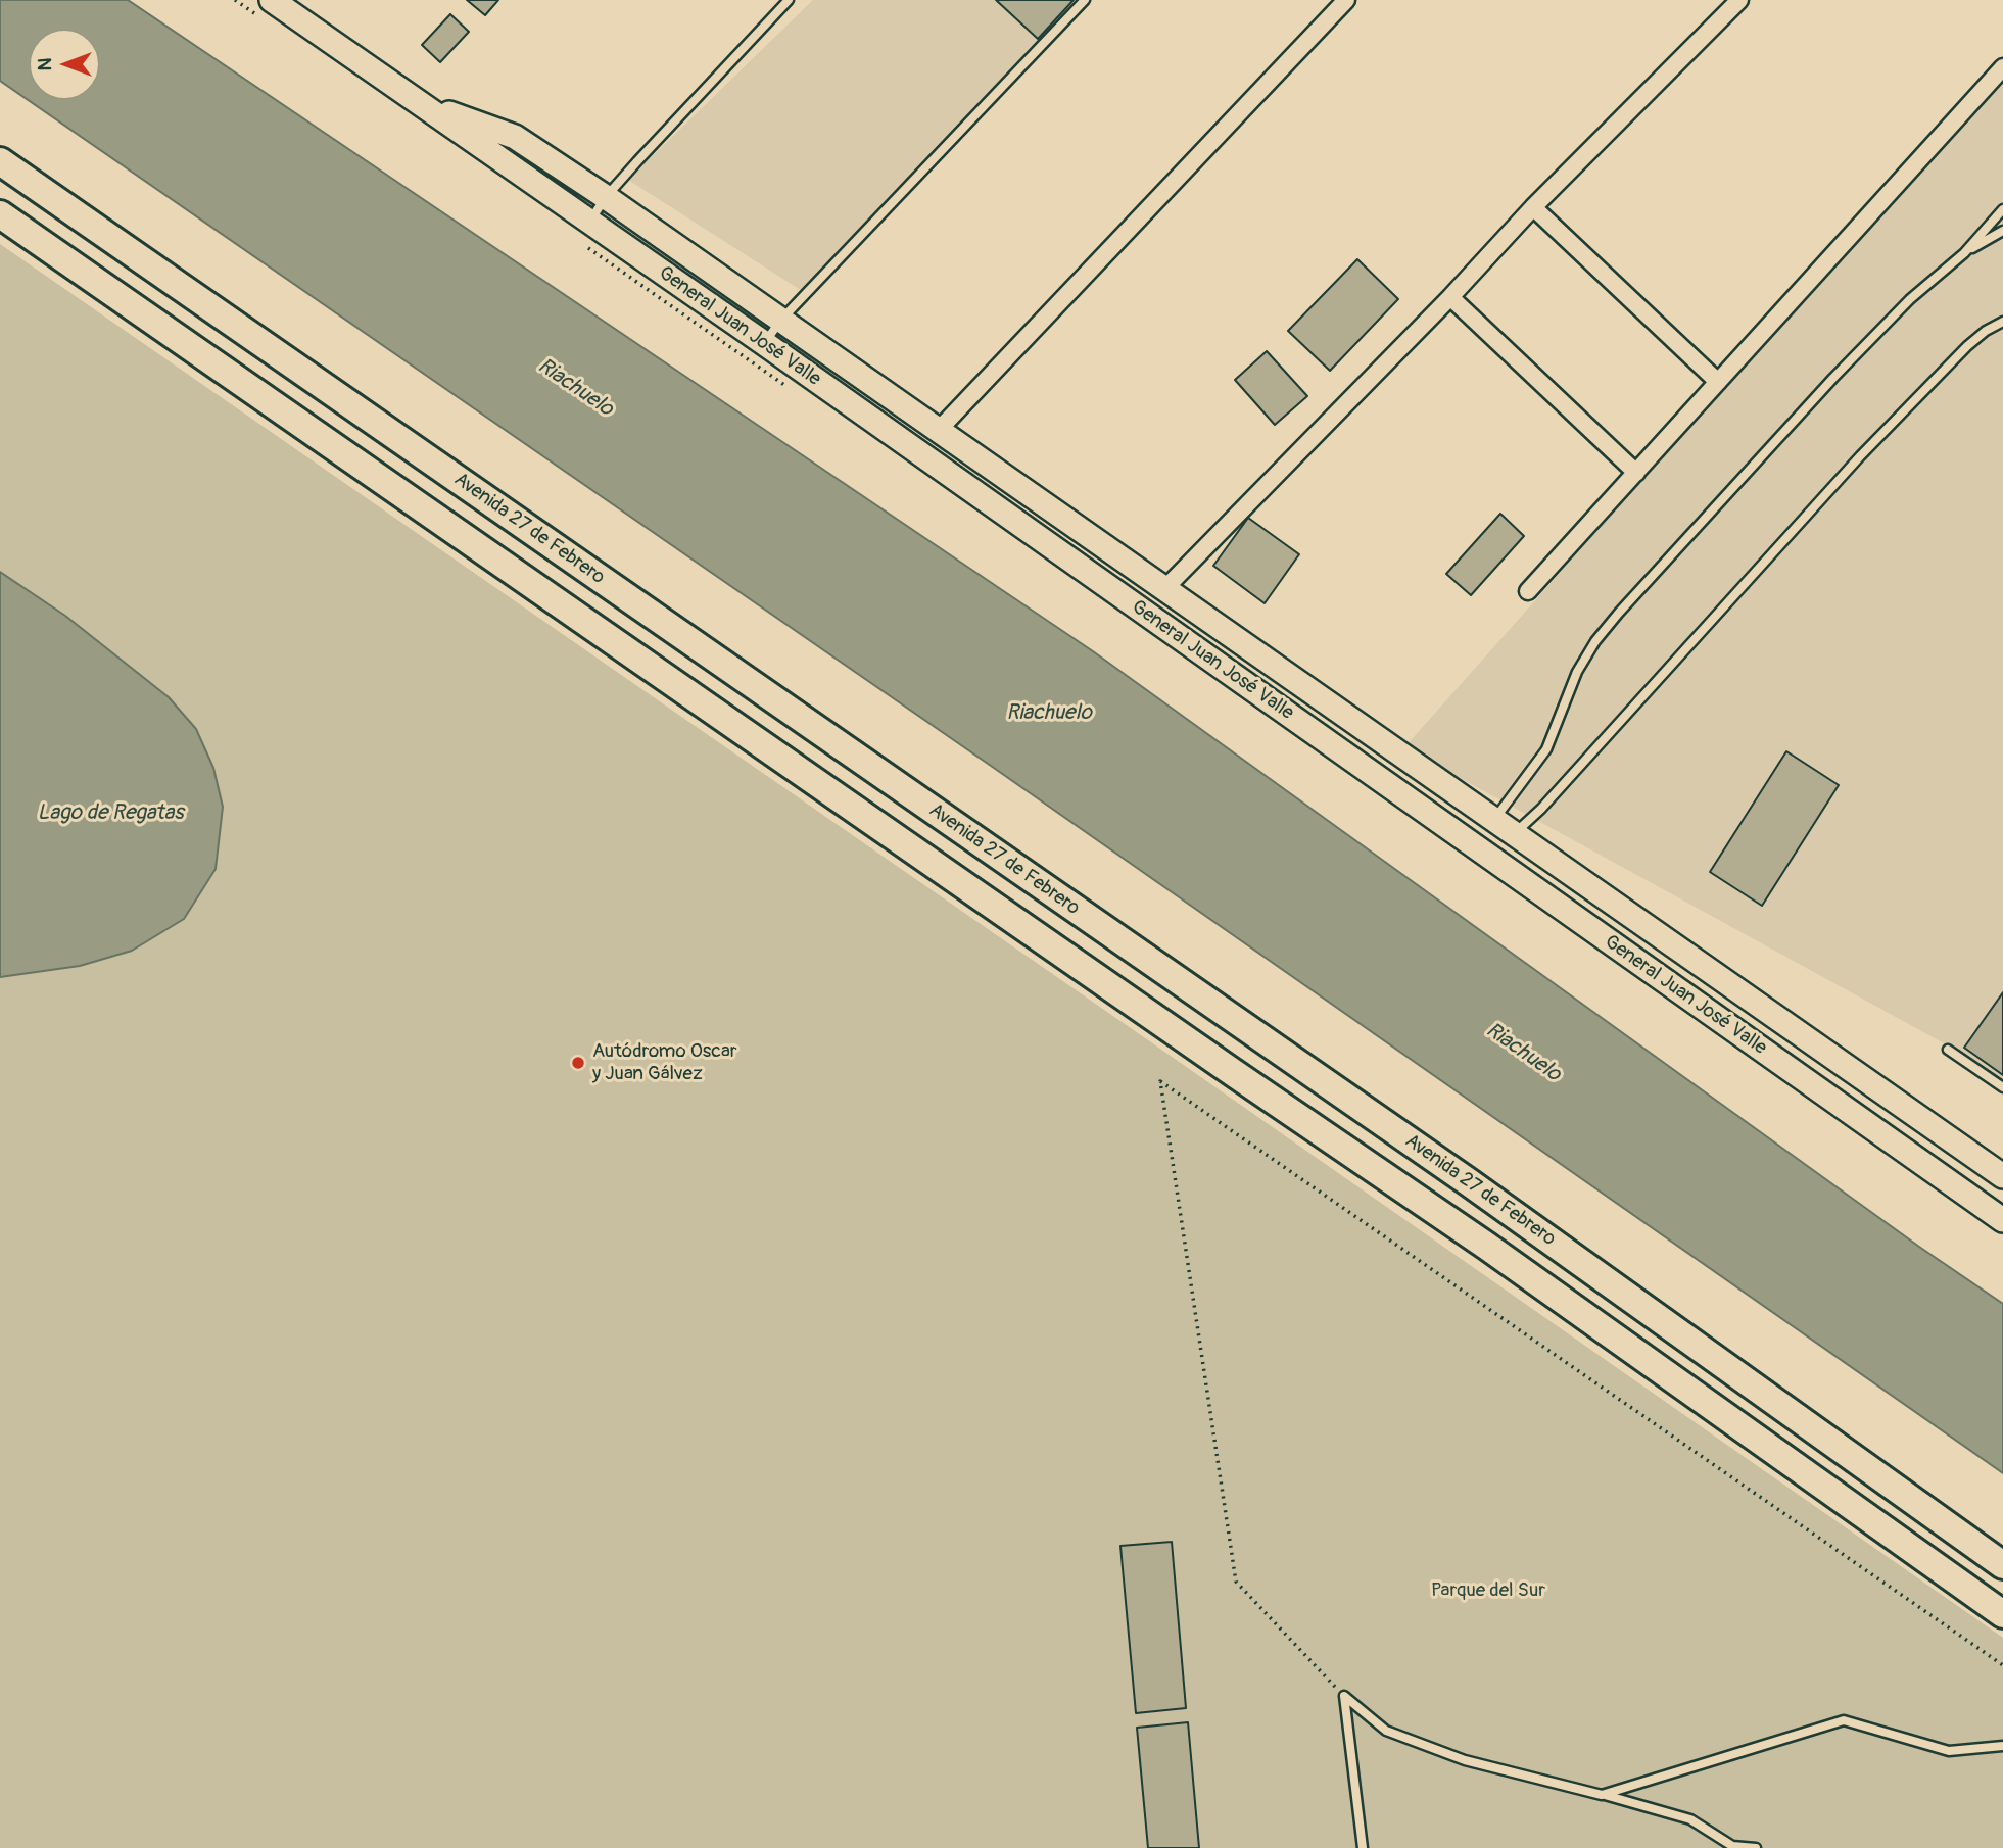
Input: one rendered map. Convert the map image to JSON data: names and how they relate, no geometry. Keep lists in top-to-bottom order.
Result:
{
  "streets": {
    "main road": ["General Juan José Valle", "Avenida 27 de Febrero"]
  },
  "water": ["Riachuelo", "Lago de Regatas"],
  "parks": ["Parque del Sur"],
  "places": ["Autódromo Oscar y Juan Gálvez"],
  "north": "left"
}
